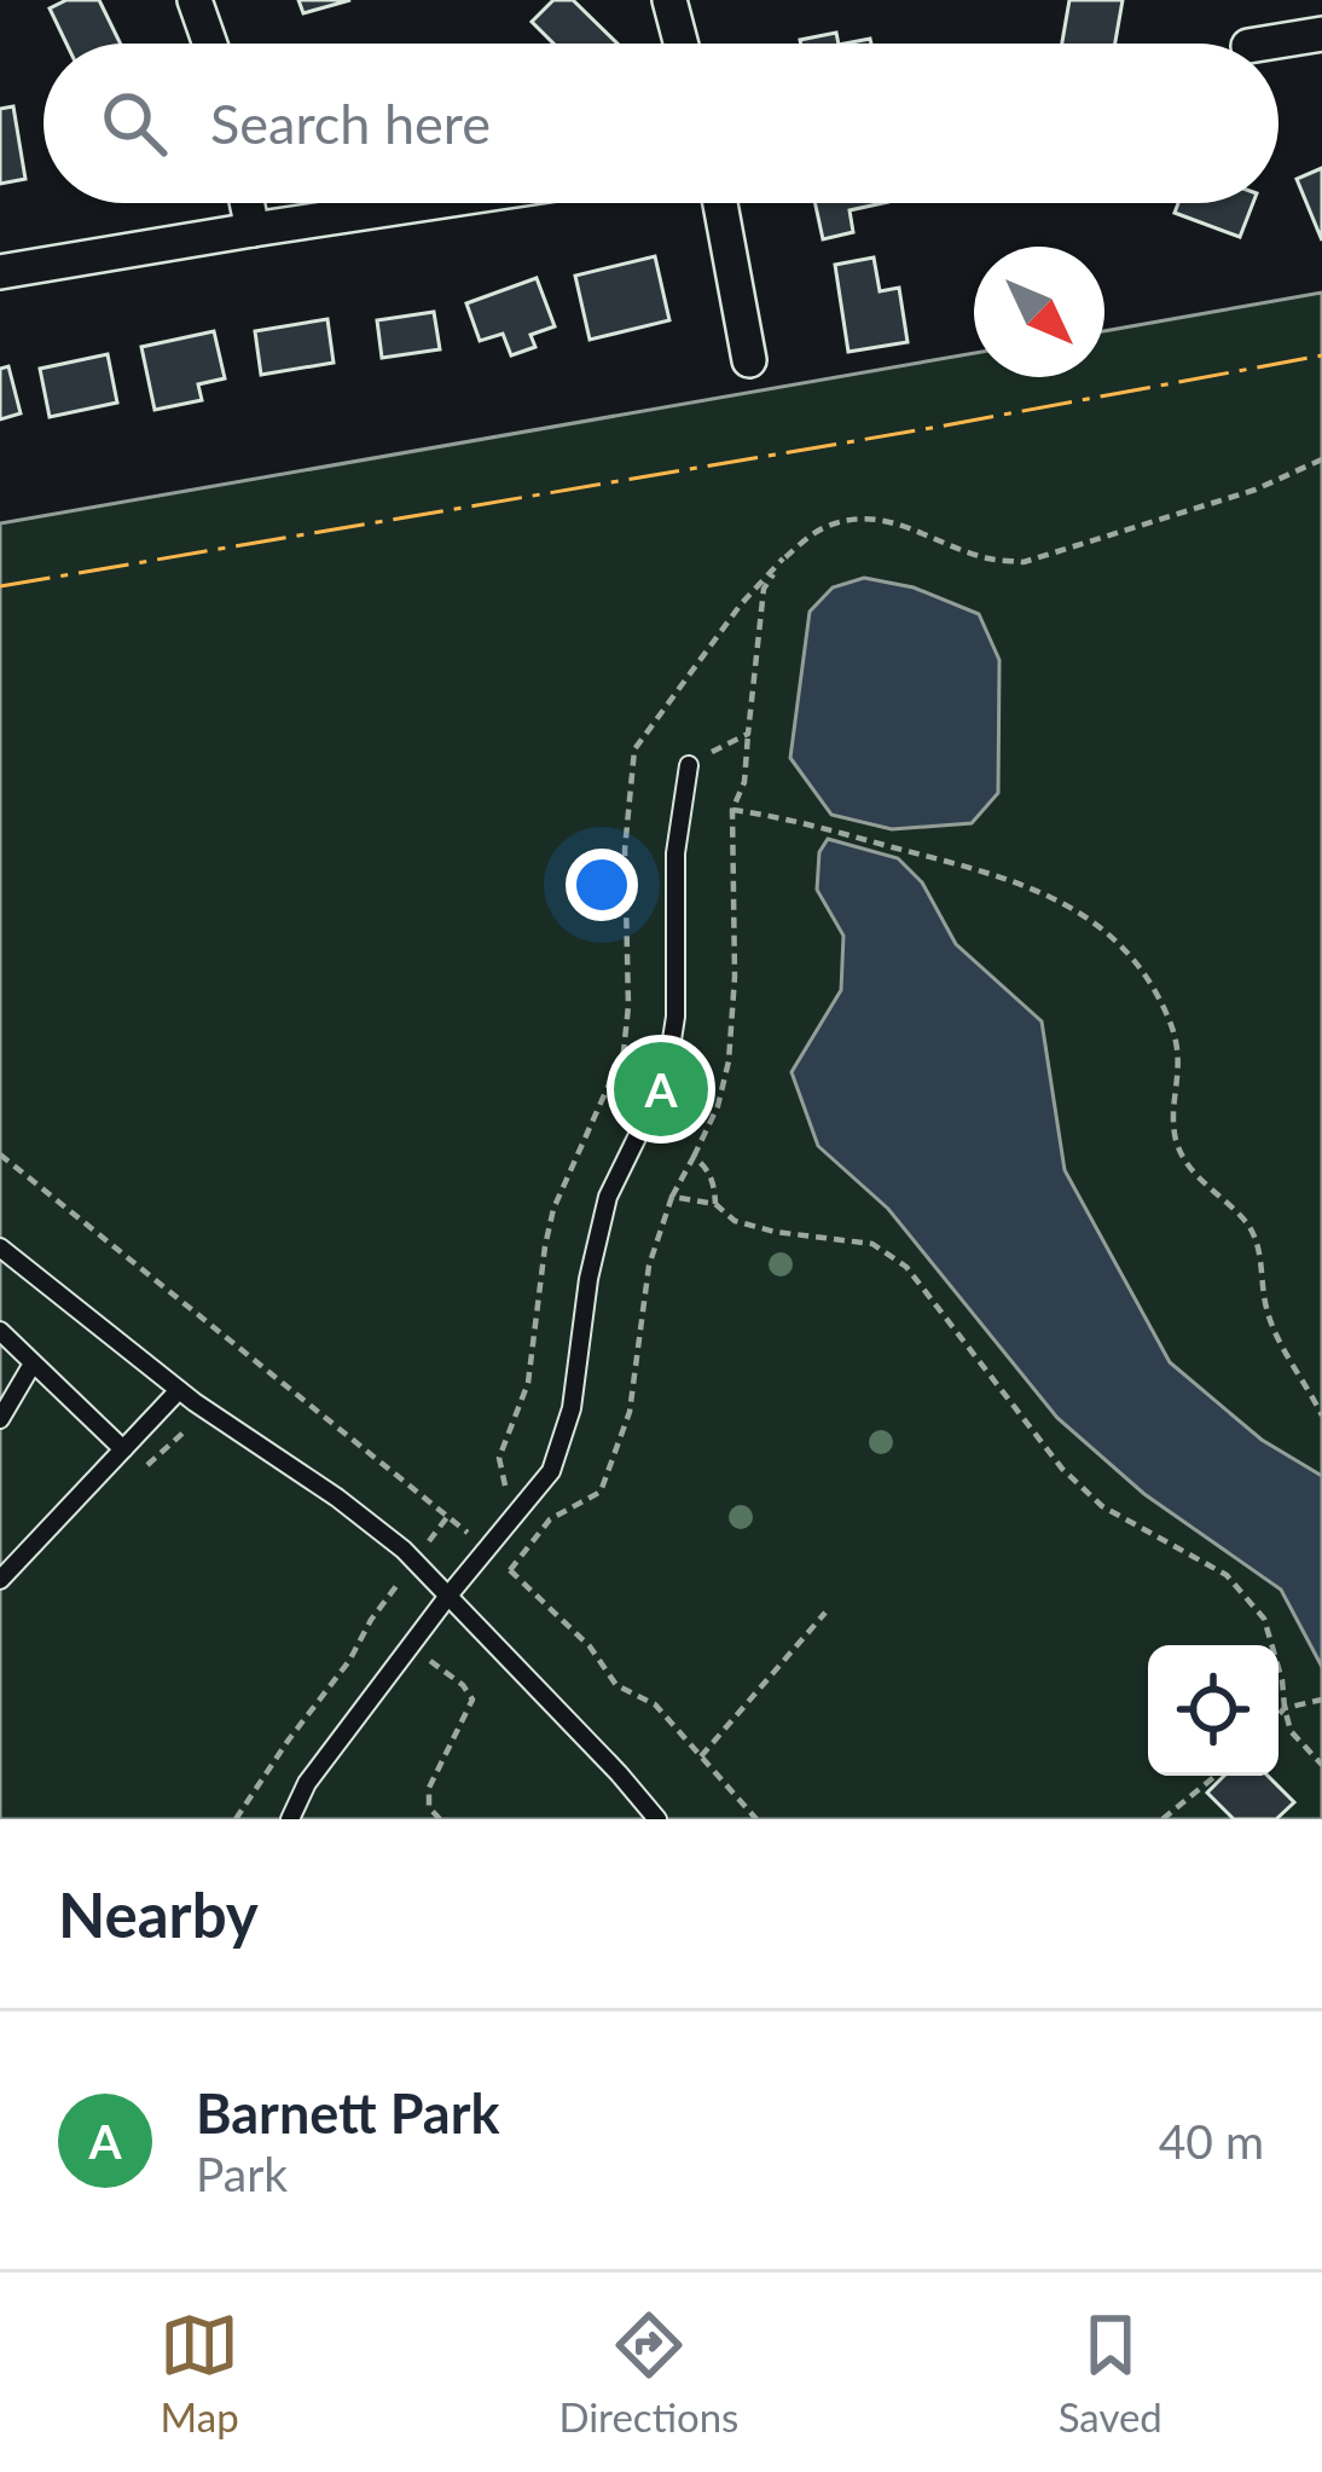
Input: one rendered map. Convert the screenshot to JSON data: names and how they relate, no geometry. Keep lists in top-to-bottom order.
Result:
{
  "north": "bottom right",
  "page": {
    "search": "Search here",
    "pins": "A",
    "heading": "Nearby",
    "list": [
      {
        "mark": "A",
        "name": "Barnett Park",
        "note": "Park",
        "value": "40 m"
      }
    ],
    "nav": ["Map", "Directions", "Saved"]
  }
}
